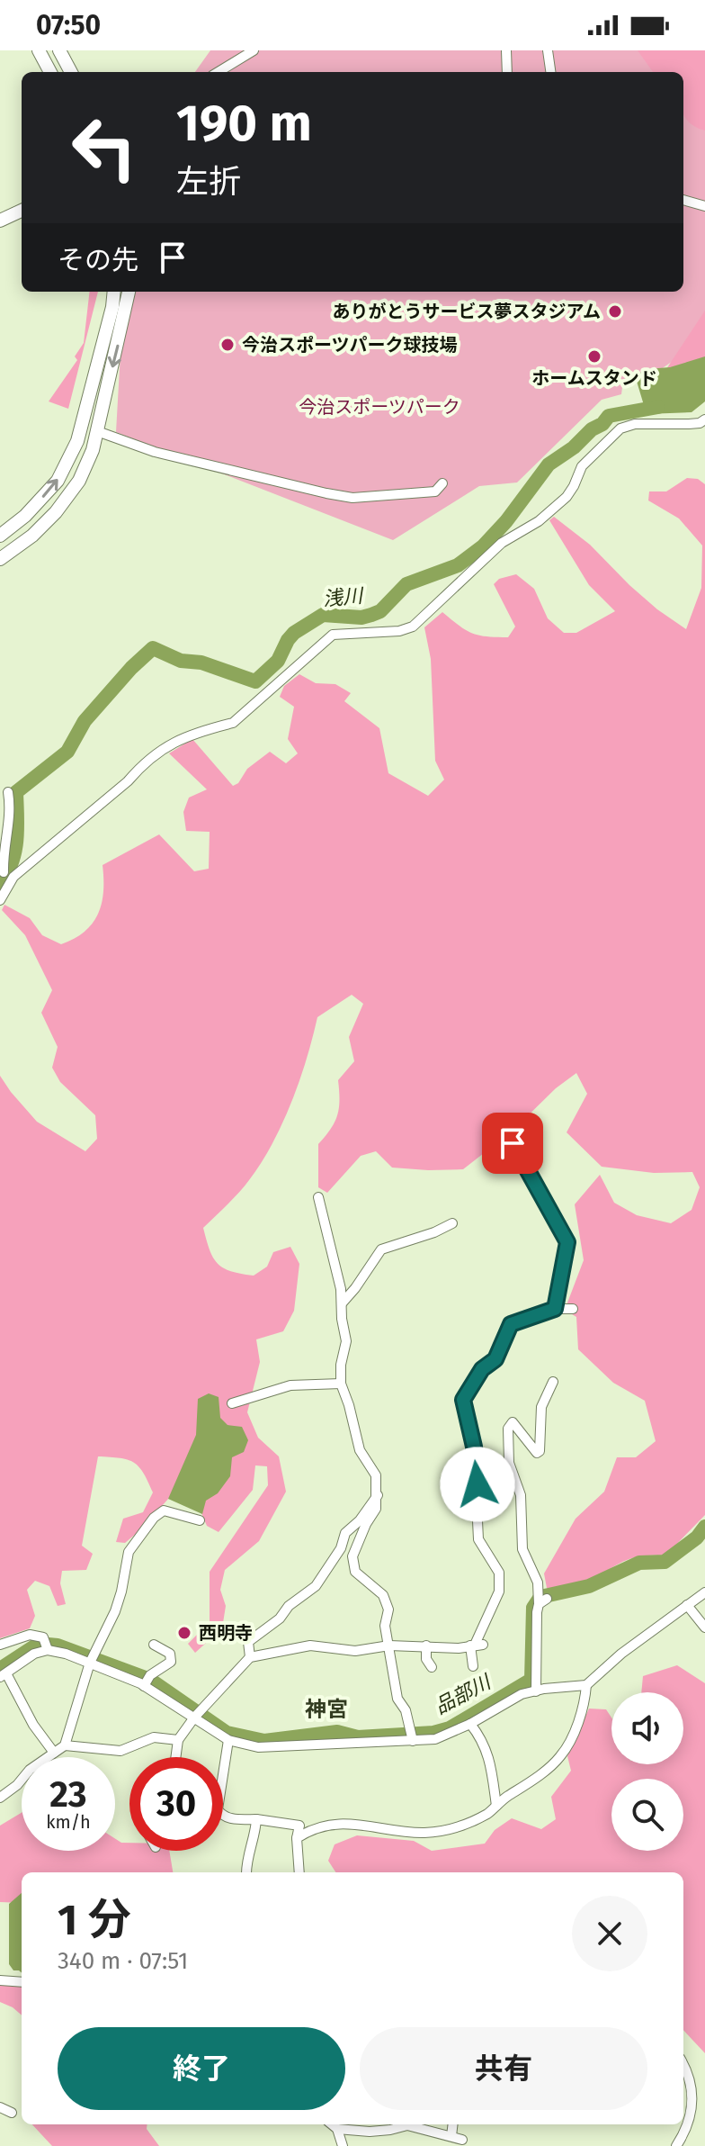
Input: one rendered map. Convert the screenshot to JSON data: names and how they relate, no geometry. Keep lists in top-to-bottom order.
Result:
{
  "districts": ["神宮"],
  "water": ["浅川", "品部川"],
  "parks": ["今治スポーツパーク"],
  "places": [
    "ありがとうサービス夢スタジアム",
    "今治スポーツパーク球技場",
    "ホームスタンド",
    "西明寺"
  ],
  "page": {
    "status": "07:50",
    "turn": ["190 m", "左折"],
    "then": "その先",
    "speed": "23 km/h",
    "limit": "30",
    "heading": ["1 分", "340 m · 07:51"],
    "buttons": ["終了", "共有"]
  }
}
